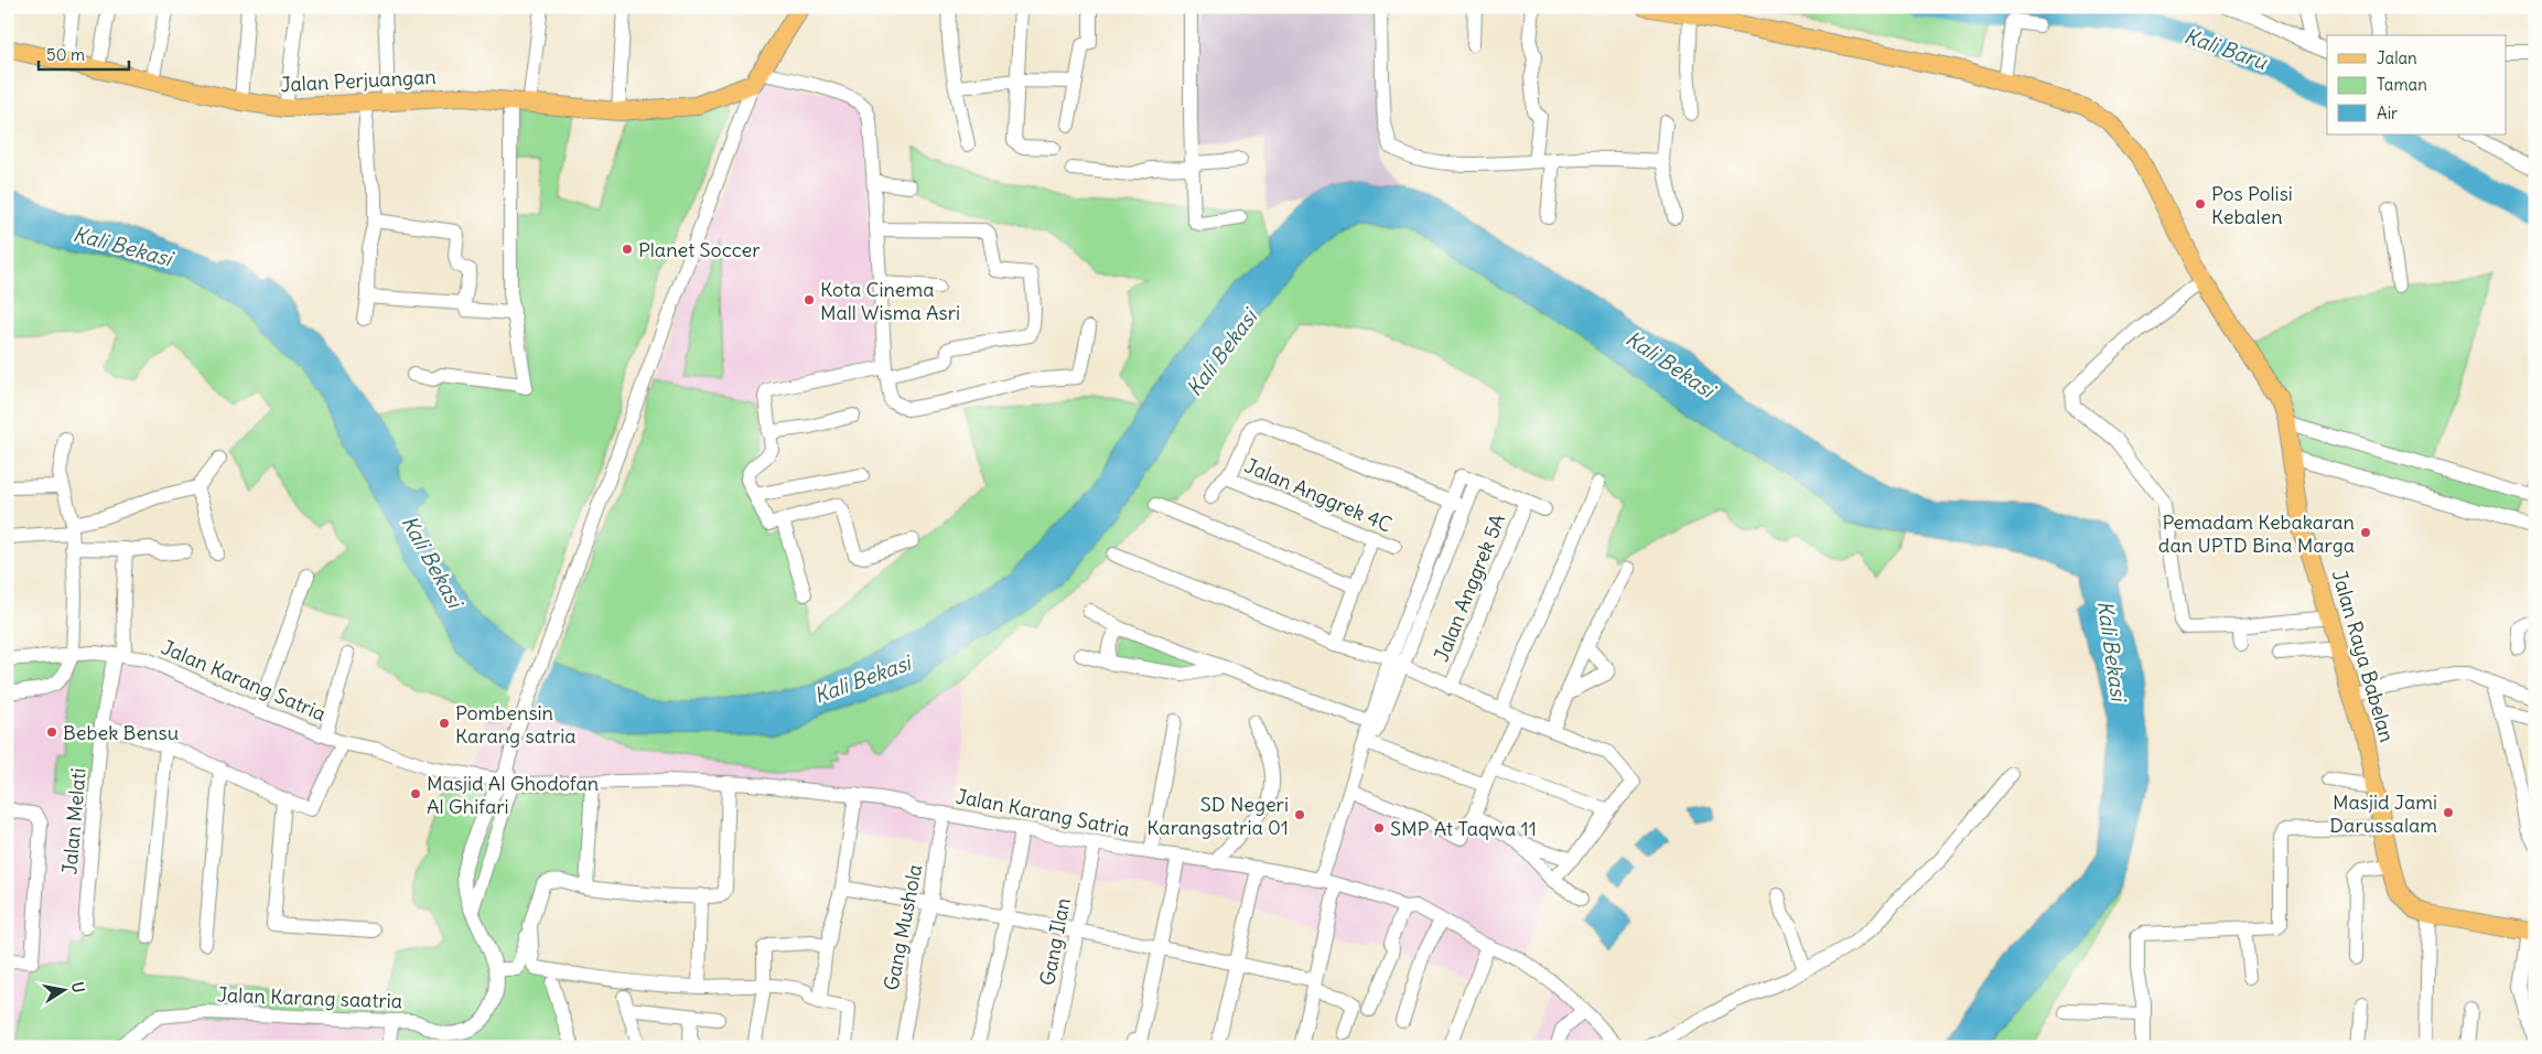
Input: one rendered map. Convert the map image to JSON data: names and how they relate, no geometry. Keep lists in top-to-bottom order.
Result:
{
  "streets": {
    "main road": ["Jalan Perjuangan", "Jalan Raya Babelan"],
    "street": [
      "Jalan Anggrek 4C",
      "Jalan Anggrek 5A",
      "Jalan Karang Satria",
      "Jalan Melati",
      "Gang Mushola",
      "Gang Ilan",
      "Jalan Karang saatria"
    ]
  },
  "crossings": [
    ["Jalan Karang Satria", "Jalan Melati"],
    ["Jalan Karang Satria", "Gang Mushola"],
    ["Jalan Karang Satria", "Gang Ilan"]
  ],
  "water": ["Kali Baru", "Kali Bekasi"],
  "places": [
    "Pos Polisi Kebalen",
    "Planet Soccer",
    "Kota Cinema Mall Wisma Asri",
    "Pemadam Kebakaran dan UPTD Bina Marga",
    "Pombensin Karang satria",
    "Bebek Bensu",
    "Masjid Al Ghodofan Al Ghifari",
    "Masjid Jami Darussalam",
    "SD Negeri Karangsatria 01",
    "SMP At Taqwa 11"
  ],
  "legend": ["Jalan", "Taman", "Air"],
  "scale_bar": "50 m",
  "north": "right"
}
